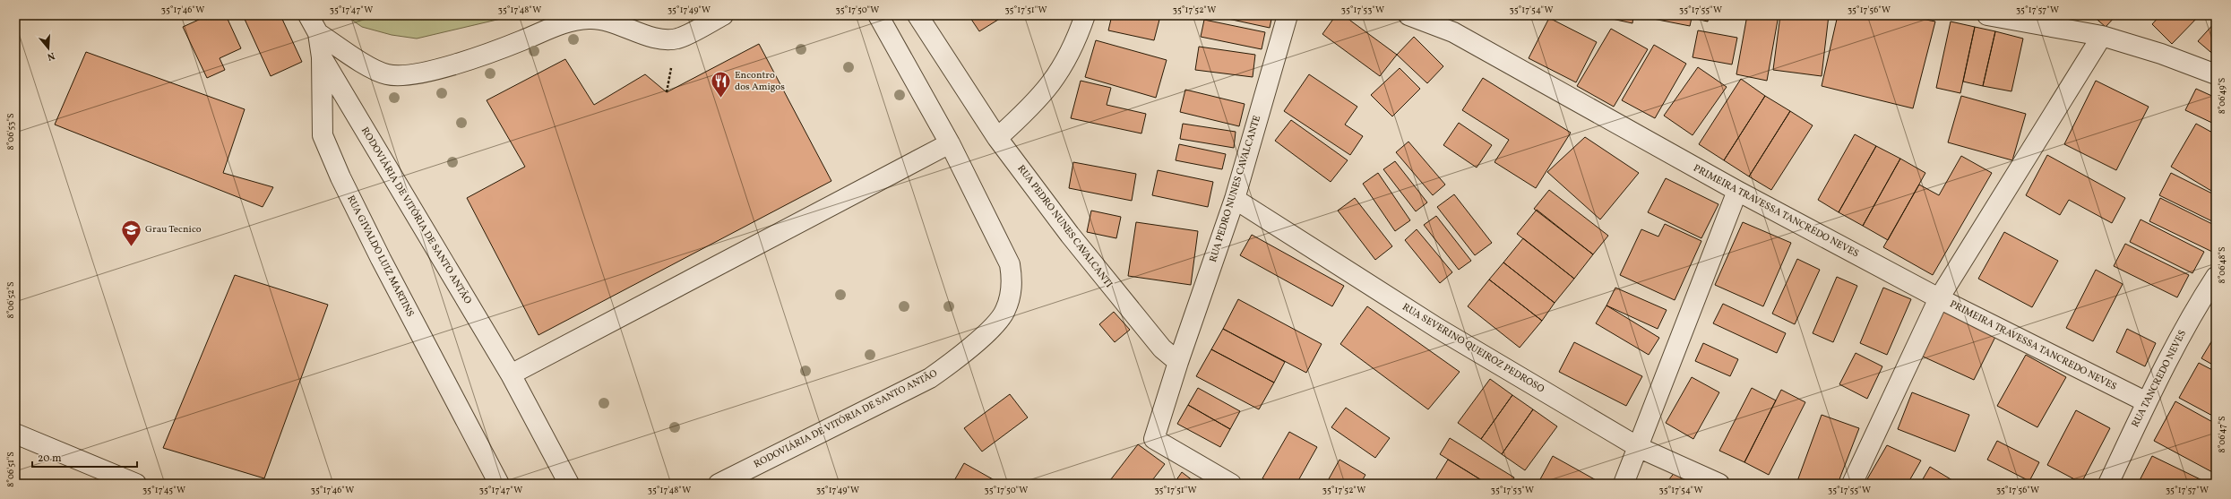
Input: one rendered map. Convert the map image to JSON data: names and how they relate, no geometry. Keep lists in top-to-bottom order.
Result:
{
  "streets": {
    "street": [
      "RUA PEDRO NUNES CAVALCANTE",
      "PRIMEIRA TRAVESSA TANCREDO NEVES",
      "RODOVIÁRIA DE VITÓRIA DE SANTO ANTÃO",
      "RUA PEDRO NUNES CAVALCANTI",
      "RUA GIVALDO LUIZ MARTINS",
      "RUA SEVERINO QUEIROZ PEDROSO",
      "RUA TANCREDO NEVES"
    ]
  },
  "crossings": [
    ["RUA PEDRO NUNES CAVALCANTE", "RUA PEDRO NUNES CAVALCANTI"],
    ["RUA PEDRO NUNES CAVALCANTE", "RUA SEVERINO QUEIROZ PEDROSO"],
    ["PRIMEIRA TRAVESSA TANCREDO NEVES", "RUA TANCREDO NEVES"],
    ["RODOVIÁRIA DE VITÓRIA DE SANTO ANTÃO", "RUA GIVALDO LUIZ MARTINS"]
  ],
  "places": {
    "restaurant": ["Encontro dos Amigos"],
    "school or university": ["Grau Tecnico"]
  },
  "scale_bar": "20 m",
  "north": "bottom",
  "coordinates": [
    "35°17'46\"W",
    "35°17'47\"W",
    "35°17'48\"W",
    "35°17'49\"W",
    "35°17'50\"W",
    "35°17'51\"W",
    "35°17'52\"W",
    "35°17'53\"W",
    "35°17'54\"W",
    "35°17'55\"W",
    "35°17'56\"W",
    "35°17'57\"W",
    "8°06'49\"S",
    "8°06'53\"S",
    "8°06'48\"S",
    "8°06'52\"S",
    "8°06'47\"S",
    "8°06'51\"S",
    "35°17'45\"W"
  ]
}
